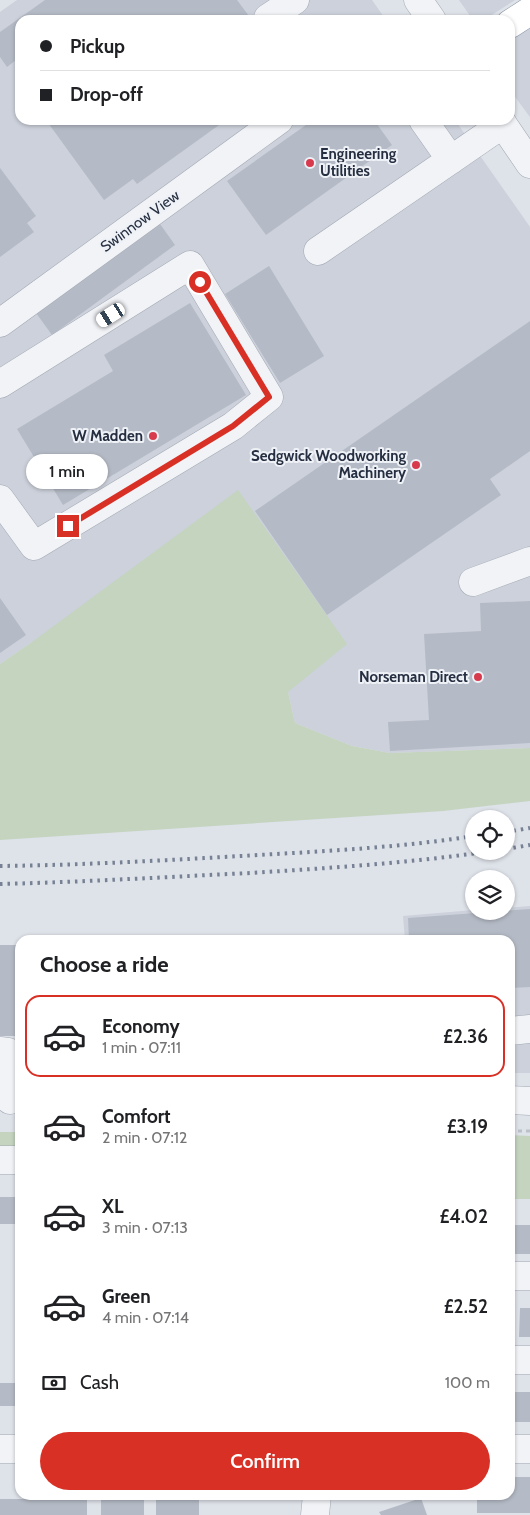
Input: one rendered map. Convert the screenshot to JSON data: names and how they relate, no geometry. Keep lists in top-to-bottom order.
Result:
{
  "streets": {
    "street": ["Swinnow View"]
  },
  "places": [
    "Engineering Utilities",
    "W Madden",
    "Sedgwick Woodworking Machinery",
    "Norseman Direct"
  ],
  "page": {
    "banner": ["Pickup", "Drop-off"],
    "bubble": "1 min",
    "heading": "Choose a ride",
    "list": [
      {
        "name": "Economy",
        "note": "1 min · 07:11",
        "value": "£2.36"
      },
      {
        "name": "Comfort",
        "note": "2 min · 07:12",
        "value": "£3.19"
      },
      {
        "name": "XL",
        "note": "3 min · 07:13",
        "value": "£4.02"
      },
      {
        "name": "Green",
        "note": "4 min · 07:14",
        "value": "£2.52"
      }
    ],
    "pay": ["Cash", "100 m"],
    "buttons": "Confirm"
  }
}
